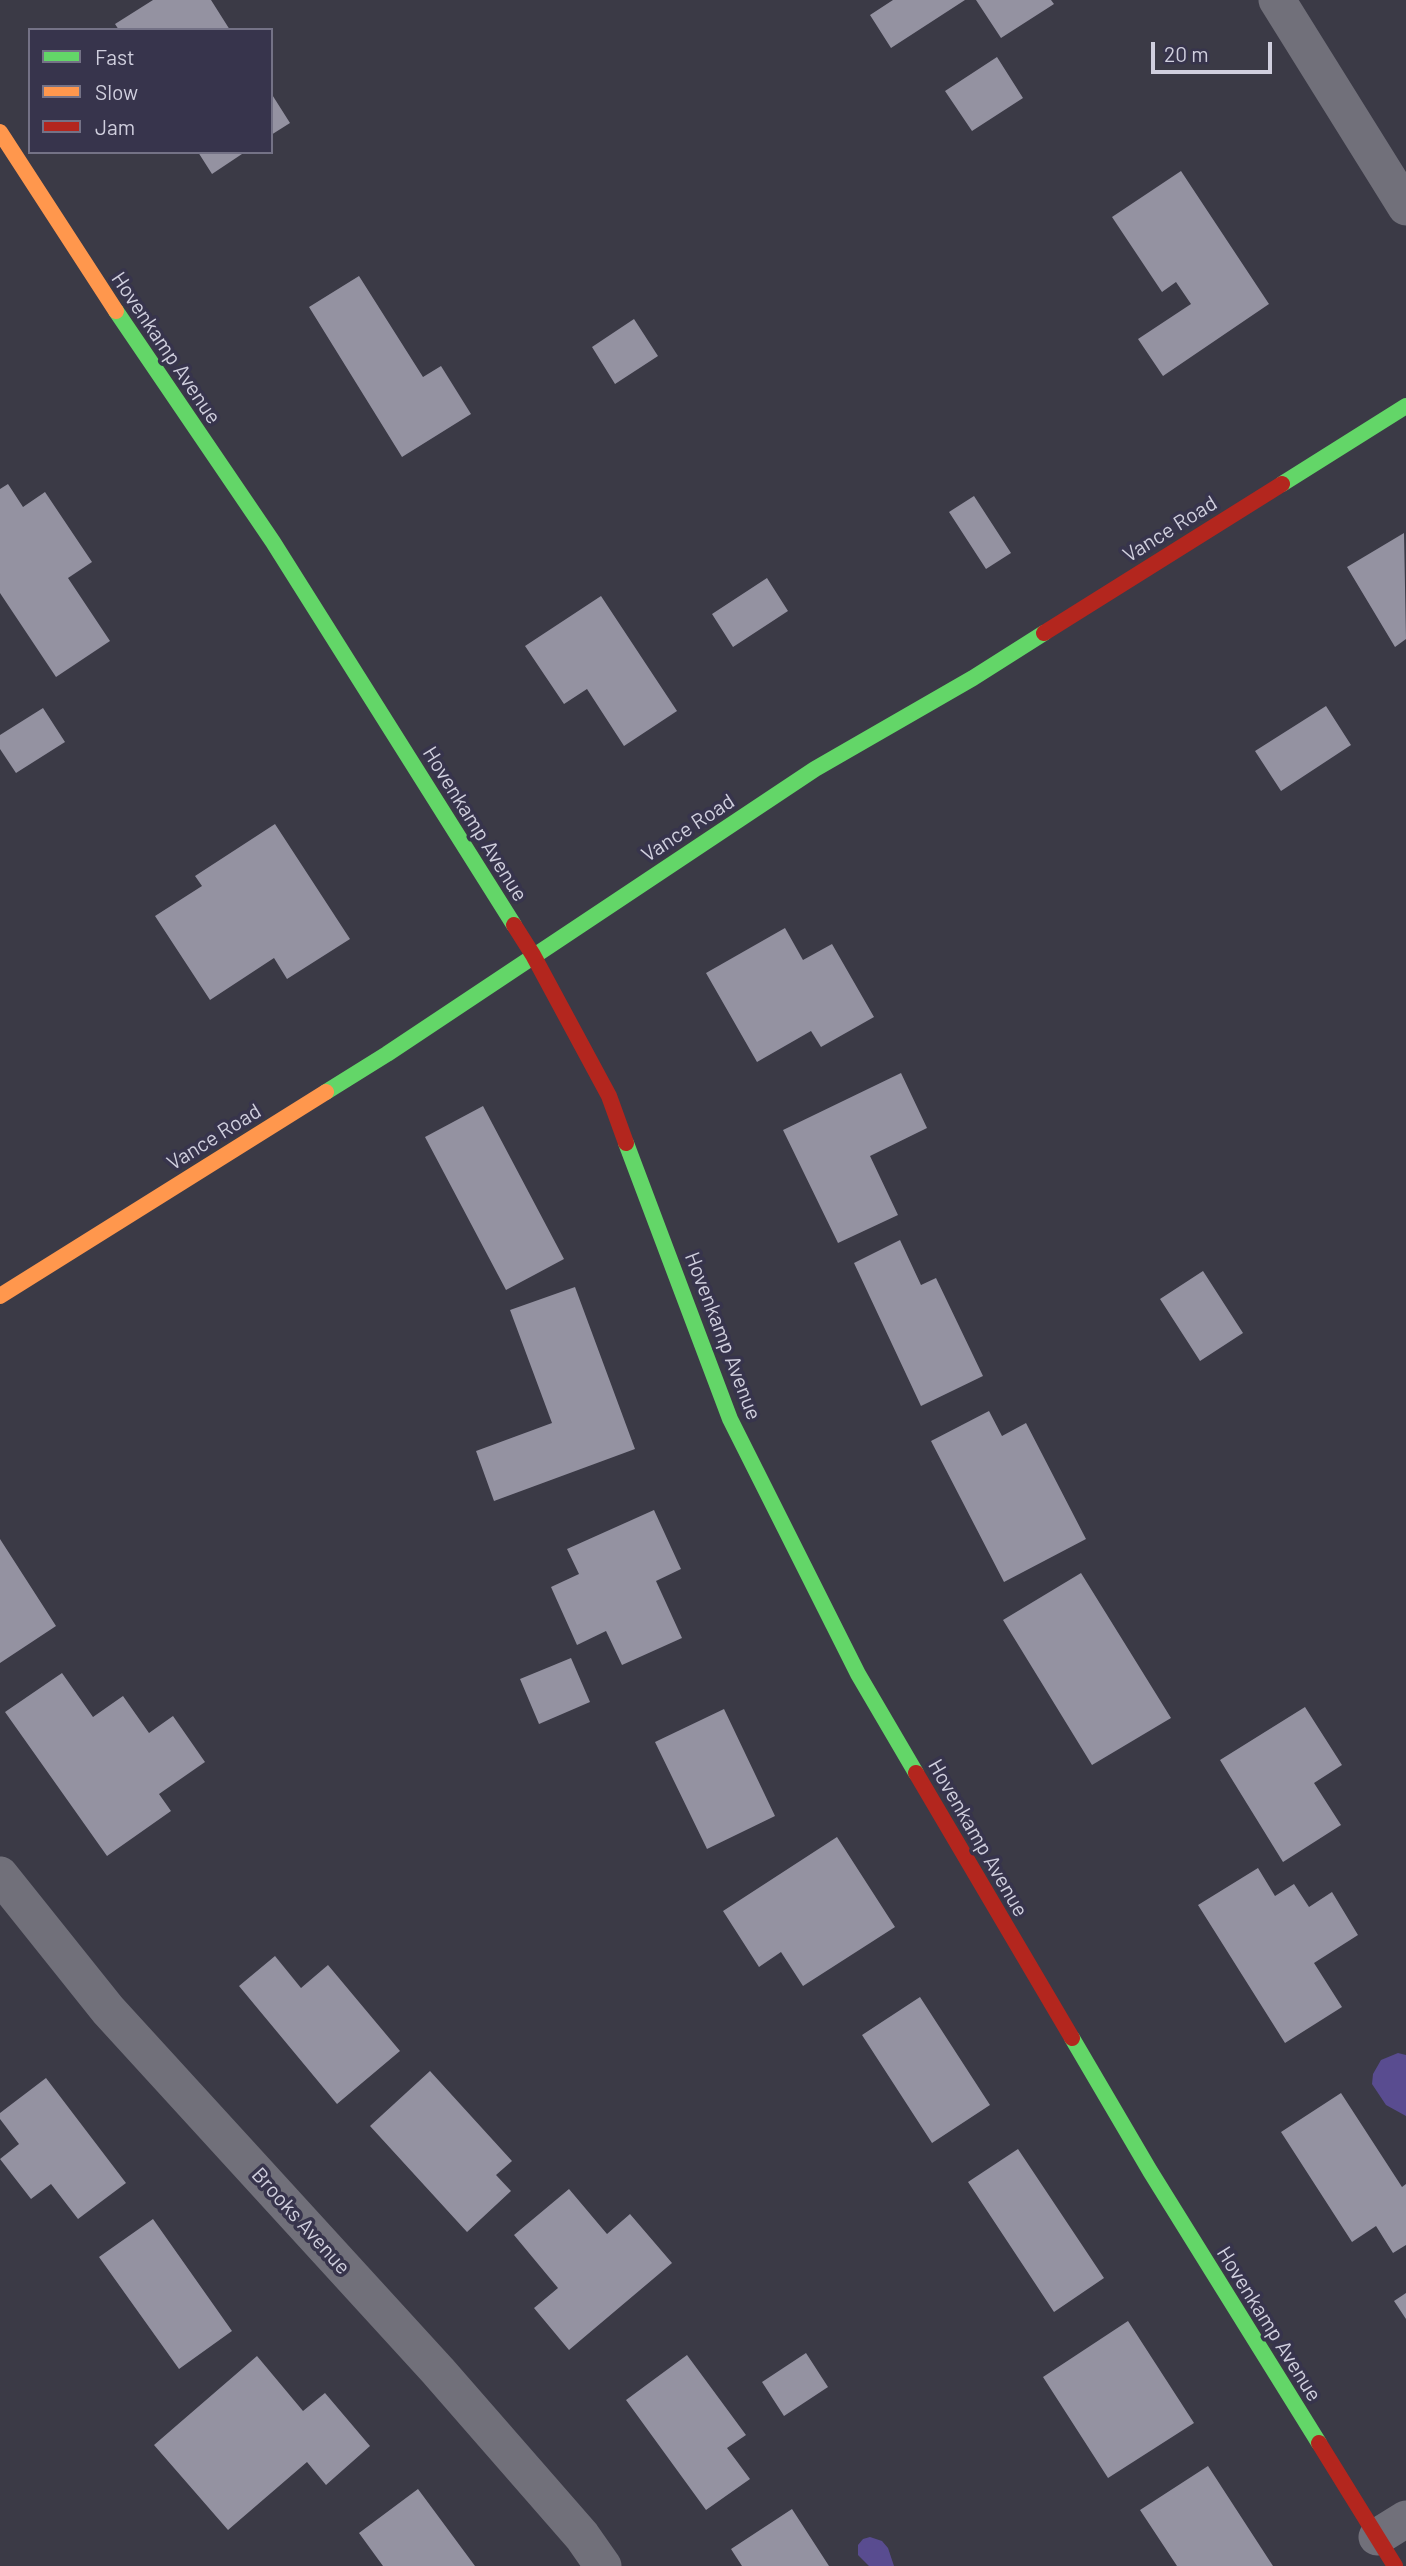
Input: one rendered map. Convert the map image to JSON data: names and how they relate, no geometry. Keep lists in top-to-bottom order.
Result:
{
  "streets": {
    "street": ["Hovenkamp Avenue", "Vance Road", "Brooks Avenue"]
  },
  "crossings": [
    ["Hovenkamp Avenue", "Vance Road"]
  ],
  "legend": ["Fast", "Slow", "Jam"],
  "scale_bar": "20 m"
}
